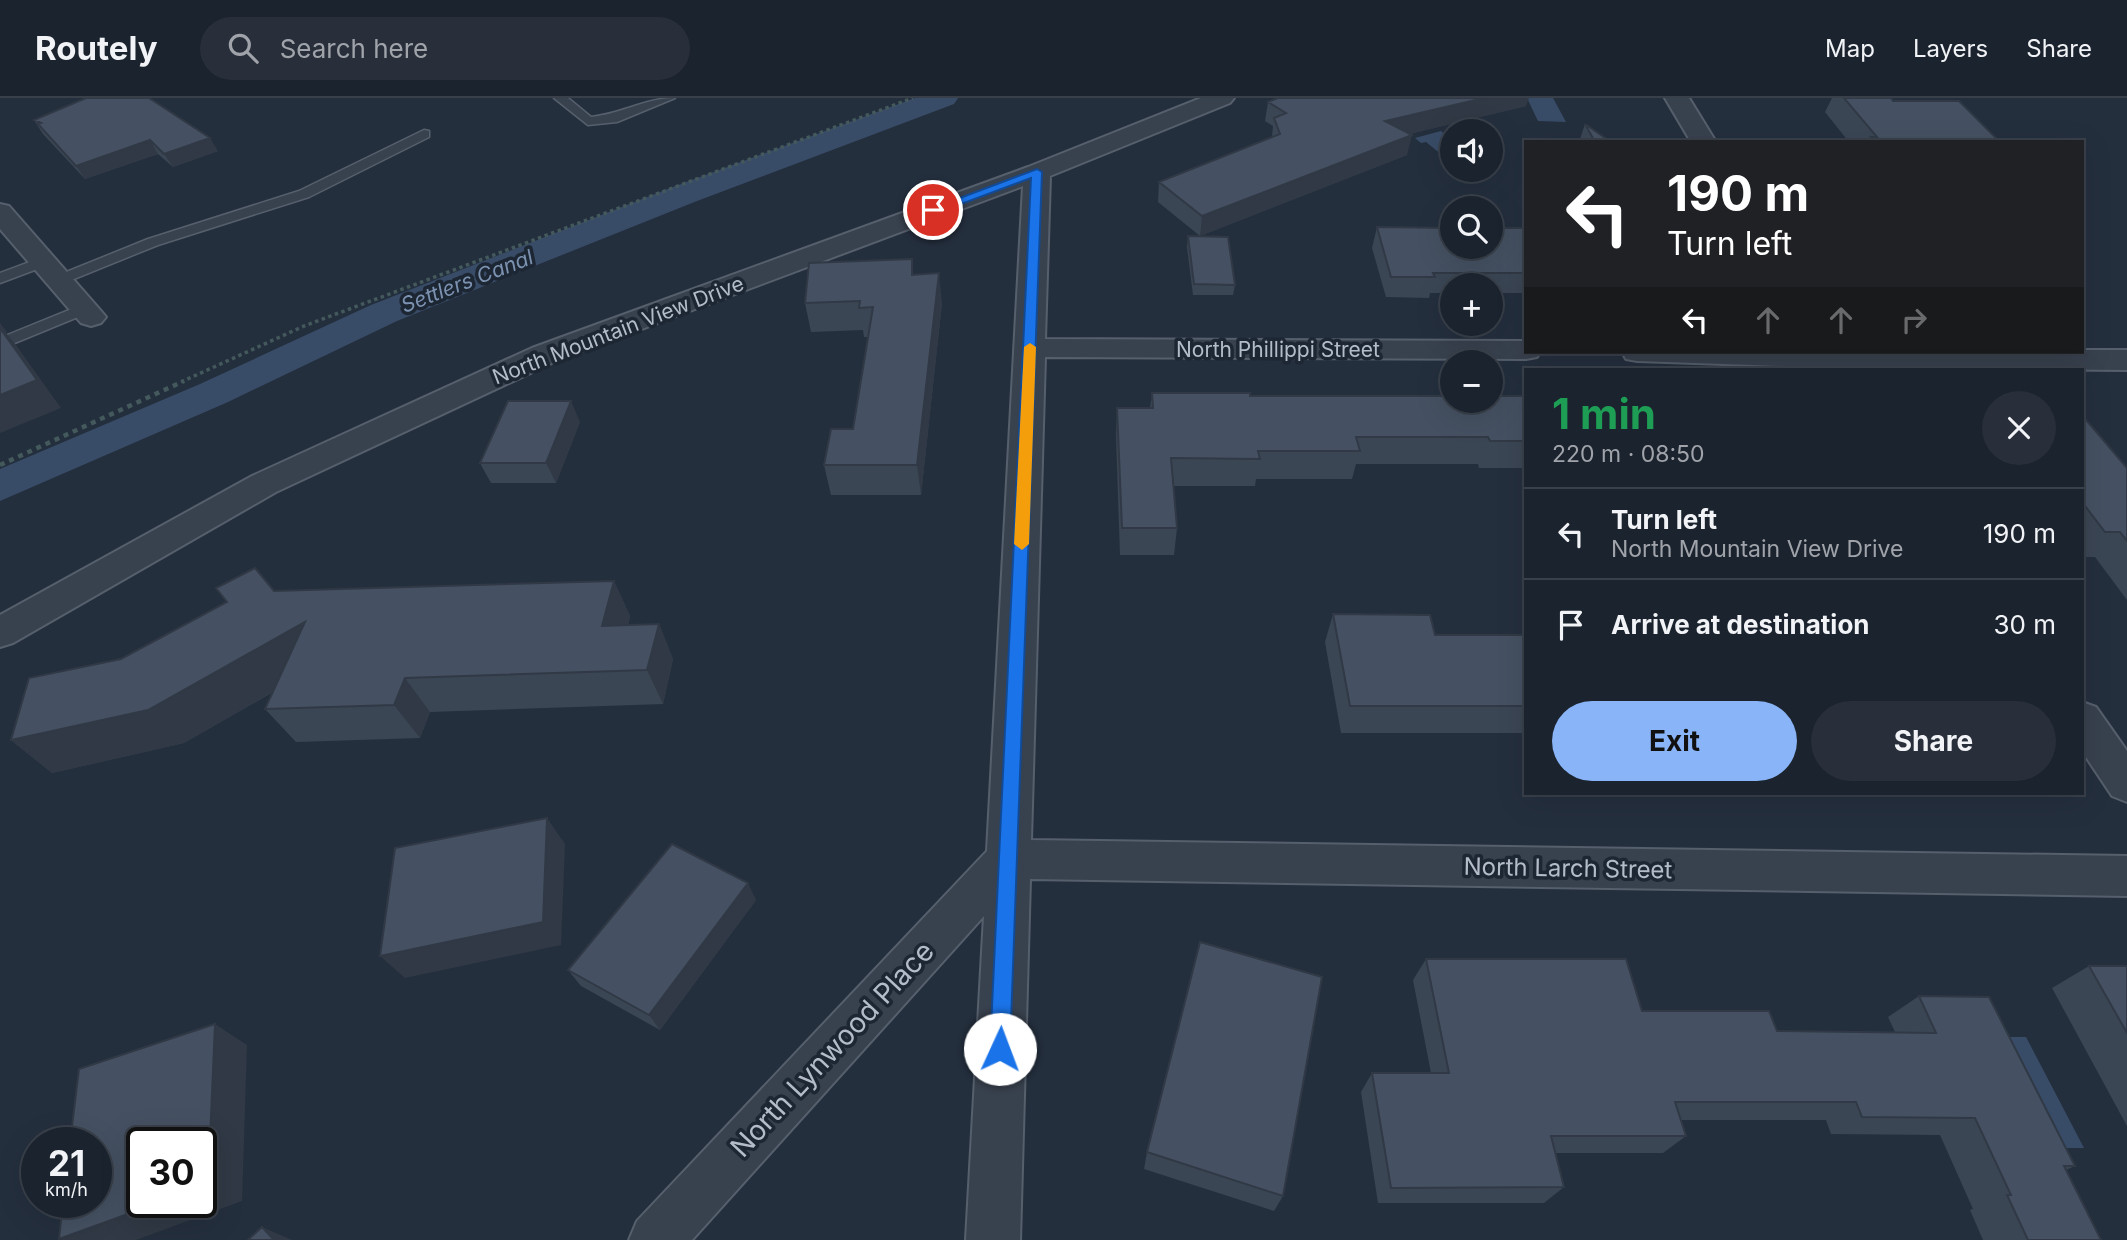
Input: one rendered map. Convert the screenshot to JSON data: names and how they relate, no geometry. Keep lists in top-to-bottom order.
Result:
{
  "streets": {
    "street": [
      "North Mountain View Drive",
      "North Phillippi Street",
      "North Larch Street",
      "North Lynwood Place"
    ]
  },
  "crossings": [
    ["North Larch Street", "North Lynwood Place"]
  ],
  "water": ["Settlers Canal"],
  "page": {
    "header": "Routely",
    "search": "Search here",
    "nav": ["Map", "Layers", "Share"],
    "map_buttons": ["+", "−"],
    "turn": ["190 m", "Turn left"],
    "heading": ["1 min", "220 m · 08:50"],
    "list": [
      {
        "name": "Turn left",
        "note": "North Mountain View Drive",
        "value": "190 m"
      },
      {
        "name": "Arrive at destination",
        "value": "30 m"
      }
    ],
    "buttons": ["Exit", "Share"],
    "speed": "21 km/h",
    "limit": "30"
  }
}
